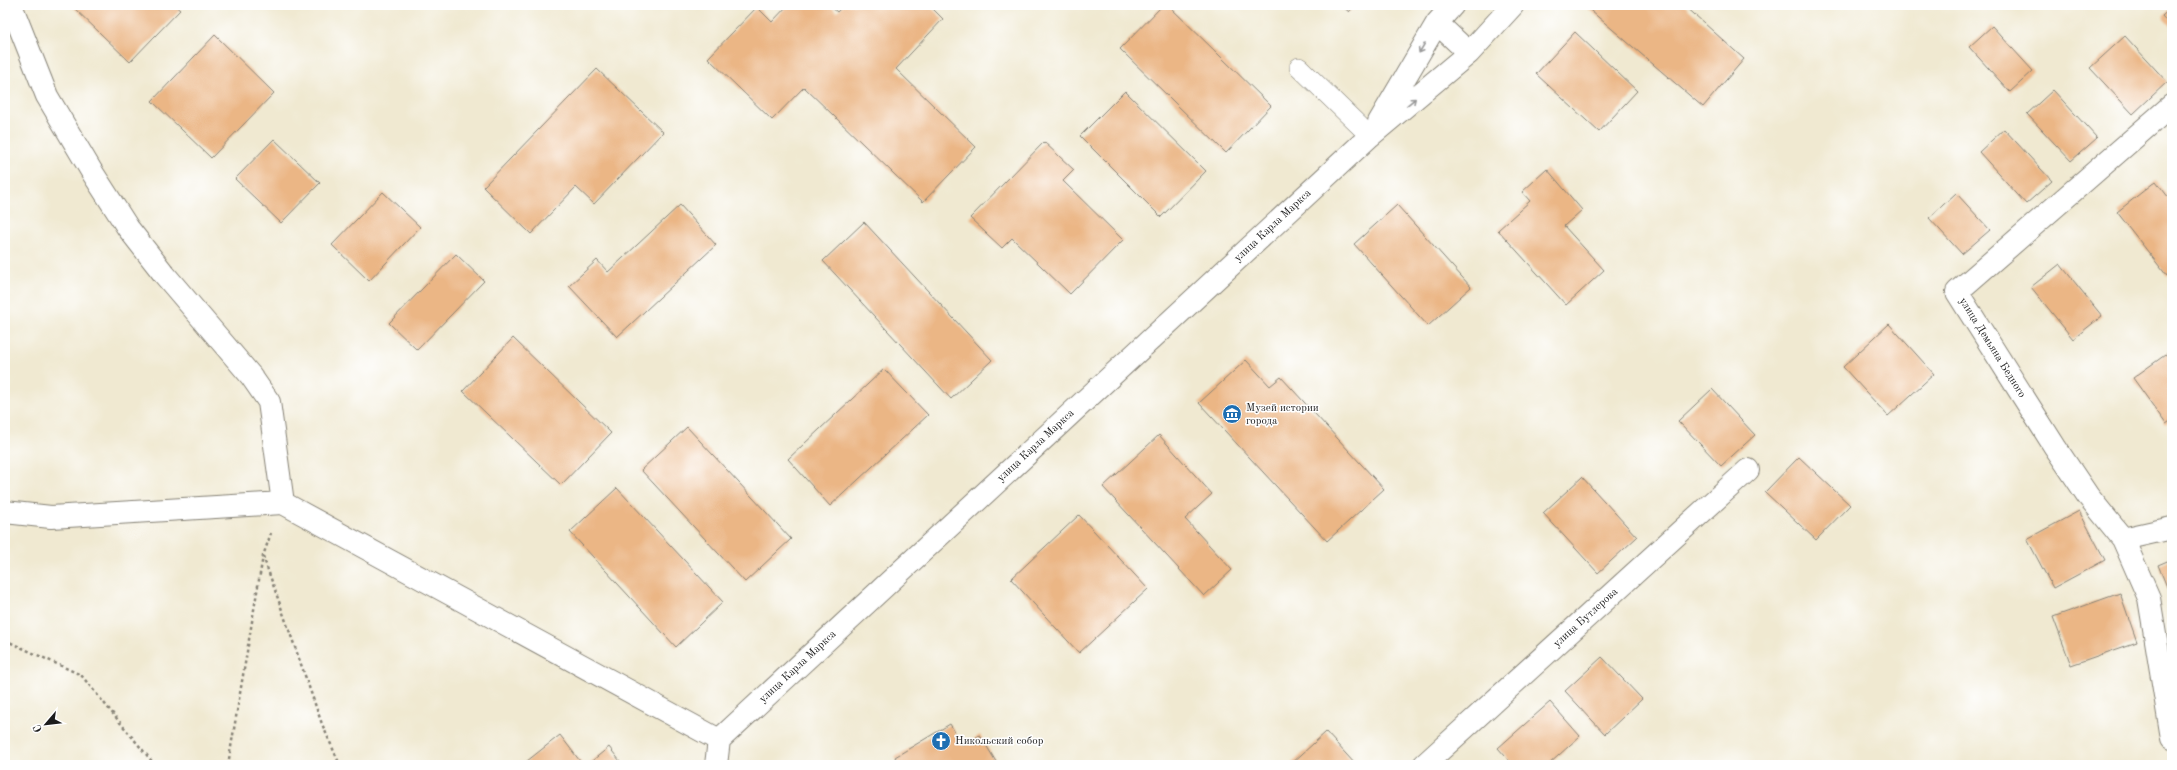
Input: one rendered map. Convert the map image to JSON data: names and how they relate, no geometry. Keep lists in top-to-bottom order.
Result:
{
  "streets": {
    "street": ["улица Карла Маркса", "улица Демьяна Бедного", "улица Бутлерова"]
  },
  "places": {
    "museum": ["Музей истории города"],
    "church": ["Никольский собор"]
  },
  "north": "bottom left"
}
